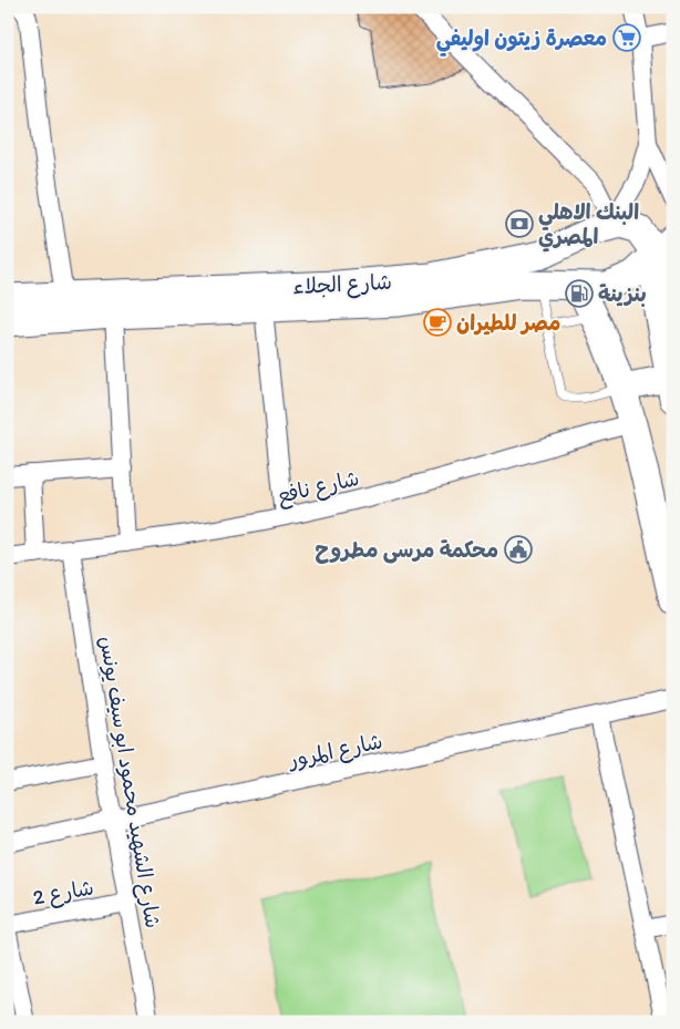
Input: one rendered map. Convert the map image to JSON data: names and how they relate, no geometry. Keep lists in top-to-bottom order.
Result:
{
  "streets": {
    "main road": ["شارع الجلاء"],
    "street": [
      "شارع نافع",
      "شارع المرور",
      "شارع الشهيد محمود ابو سيف يونس",
      "شارع 2"
    ]
  },
  "crossings": [
    ["شارع نافع", "شارع الشهيد محمود ابو سيف يونس"],
    ["شارع المرور", "شارع الشهيد محمود ابو سيف يونس"],
    ["شارع الشهيد محمود ابو سيف يونس", "شارع 2"]
  ],
  "places": {
    "supermarket": ["معصرة زيتون اوليفي"],
    "bank": ["البنك الاهلي المصري"],
    "fuel station": ["بنزينة"],
    "cafe": ["مصر للطيران"],
    "public building": ["محكمة مرسى مطروح"]
  }
}
